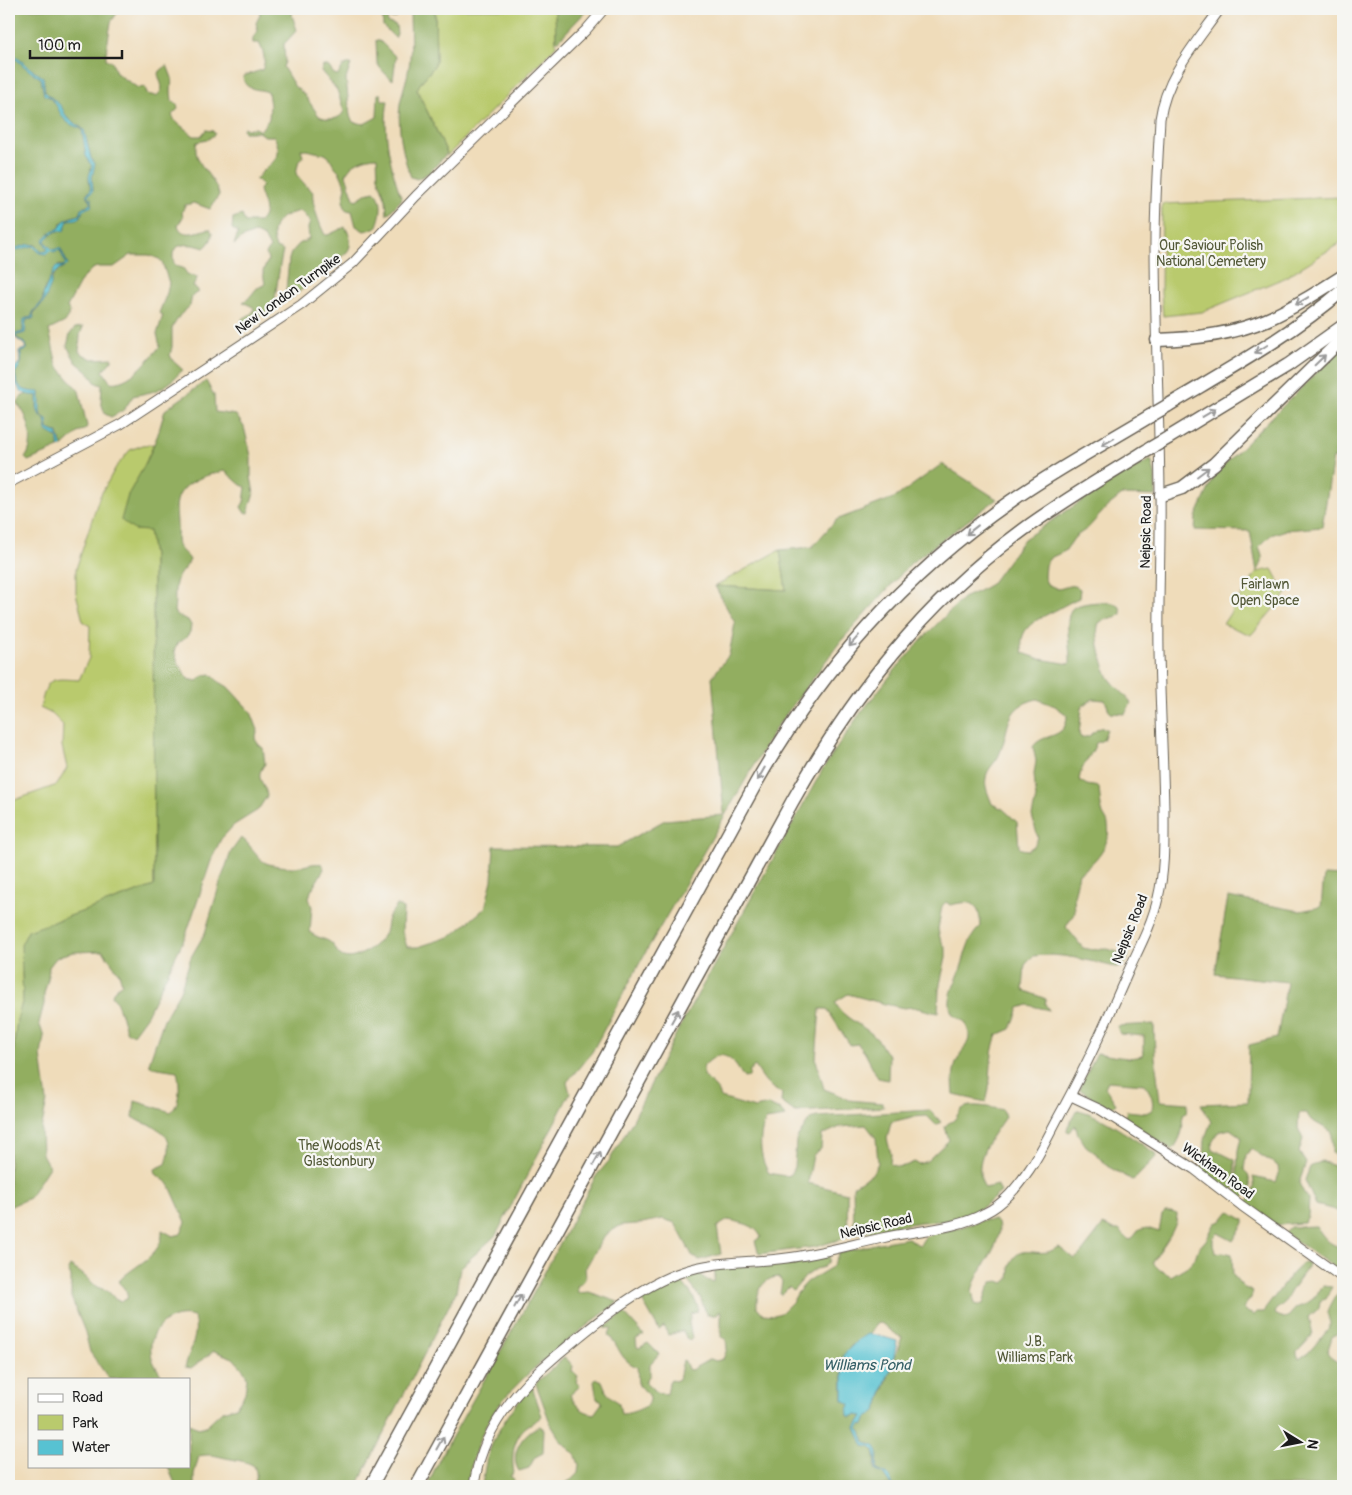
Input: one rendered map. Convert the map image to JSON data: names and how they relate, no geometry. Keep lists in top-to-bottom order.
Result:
{
  "streets": {
    "street": ["New London Turnpike", "Neipsic Road", "Wickham Road"]
  },
  "crossings": [
    ["Neipsic Road", "Wickham Road"]
  ],
  "water": ["Williams Pond"],
  "parks": [
    "Our Saviour Polish National Cemetery",
    "Fairlawn Open Space",
    "The Woods At Glastonbury",
    "J.B. Williams Park"
  ],
  "legend": ["Road", "Park", "Water"],
  "scale_bar": "100 m",
  "north": "right"
}
